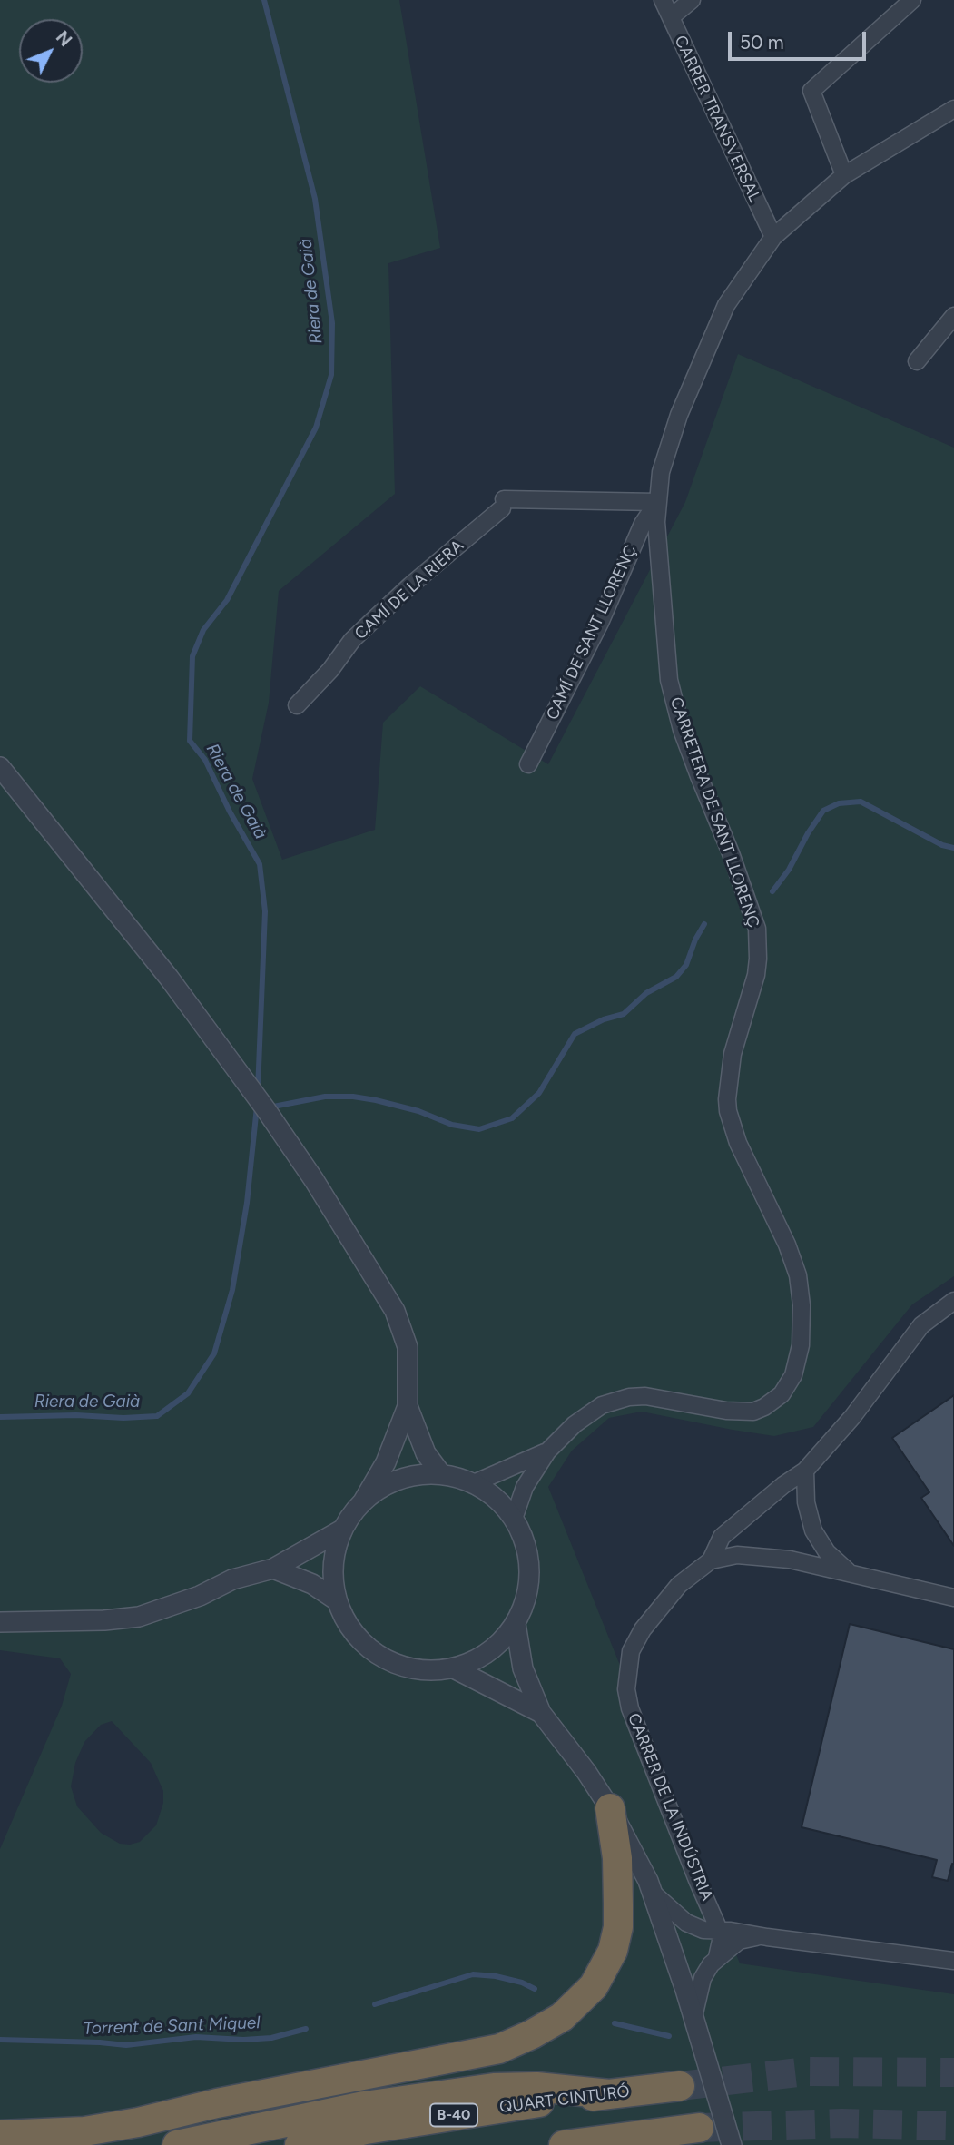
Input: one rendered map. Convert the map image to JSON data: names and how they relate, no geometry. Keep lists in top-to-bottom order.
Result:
{
  "streets": {
    "highway": ["QUART CINTURÓ", "B-40"],
    "street": [
      "CARRER TRANSVERSAL",
      "CAMÍ DE LA RIERA",
      "CAMÍ DE SANT LLORENÇ",
      "CARRETERA DE SANT LLORENÇ",
      "CARRER DE LA INDÚSTRIA"
    ]
  },
  "crossings": [
    ["CARRER TRANSVERSAL", "CARRETERA DE SANT LLORENÇ"],
    ["CAMÍ DE LA RIERA", "CAMÍ DE SANT LLORENÇ"],
    ["CAMÍ DE LA RIERA", "CARRETERA DE SANT LLORENÇ"],
    ["CAMÍ DE SANT LLORENÇ", "CARRETERA DE SANT LLORENÇ"]
  ],
  "water": ["Riera de Gaià", "Torrent de Sant Miquel"],
  "scale_bar": "50 m",
  "north": "top right"
}
